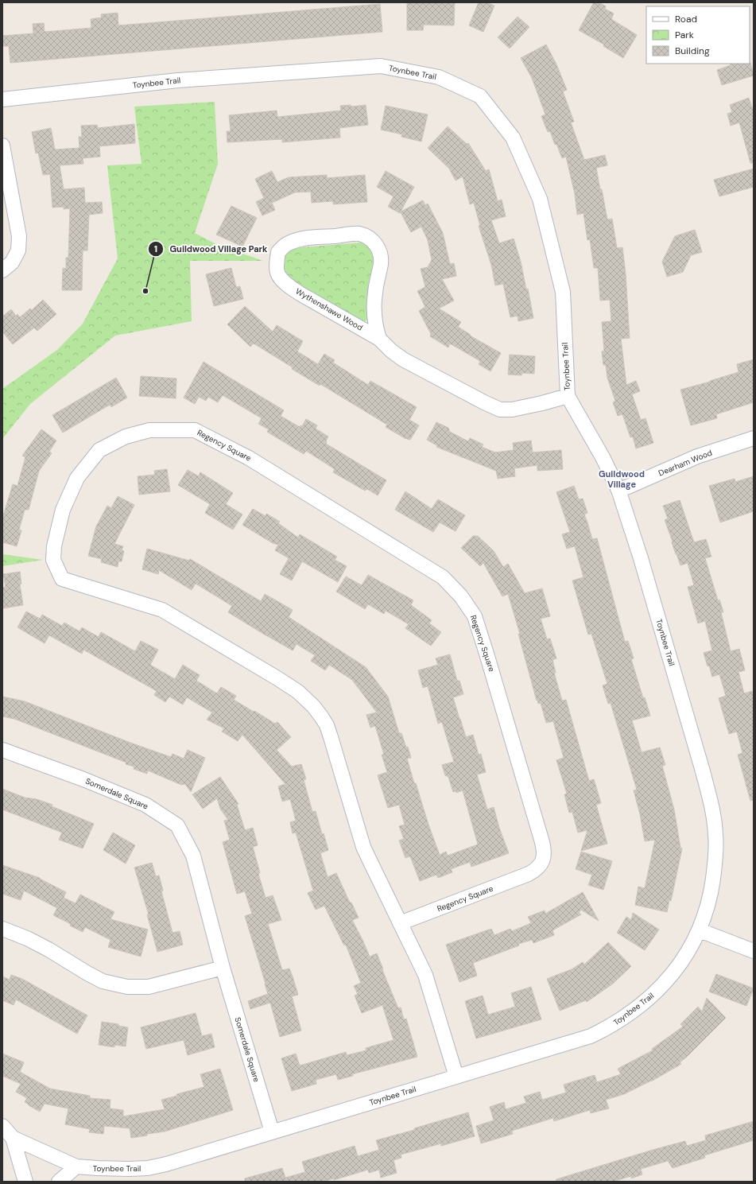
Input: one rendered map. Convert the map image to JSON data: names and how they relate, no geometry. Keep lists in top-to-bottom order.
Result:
{
  "streets": {
    "street": [
      "Toynbee Trail",
      "Wythenshawe Wood",
      "Regency Square",
      "Dearham Wood",
      "Somerdale Square"
    ]
  },
  "crossings": [
    ["Toynbee Trail", "Wythenshawe Wood"],
    ["Toynbee Trail", "Regency Square"],
    ["Toynbee Trail", "Dearham Wood"],
    ["Toynbee Trail", "Somerdale Square"]
  ],
  "districts": ["Guildwood Village"],
  "places": ["Guildwood Village Park"],
  "legend": ["Road", "Park", "Building"]
}
